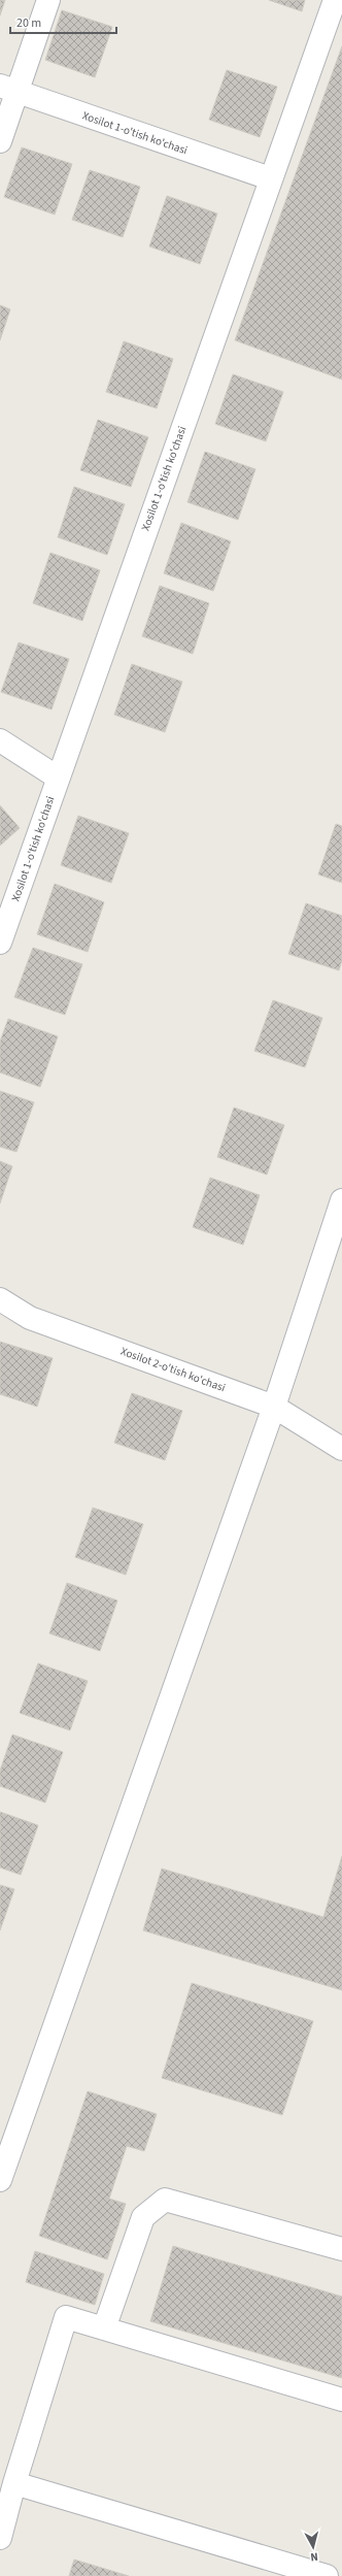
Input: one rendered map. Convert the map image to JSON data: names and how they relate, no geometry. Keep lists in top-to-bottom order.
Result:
{
  "streets": {
    "street": ["Xosilot 1-o'tish ko'chasi", "Xosilot 2-o'tish ko'chasi"]
  },
  "scale_bar": "20 m",
  "north": "bottom"
}
